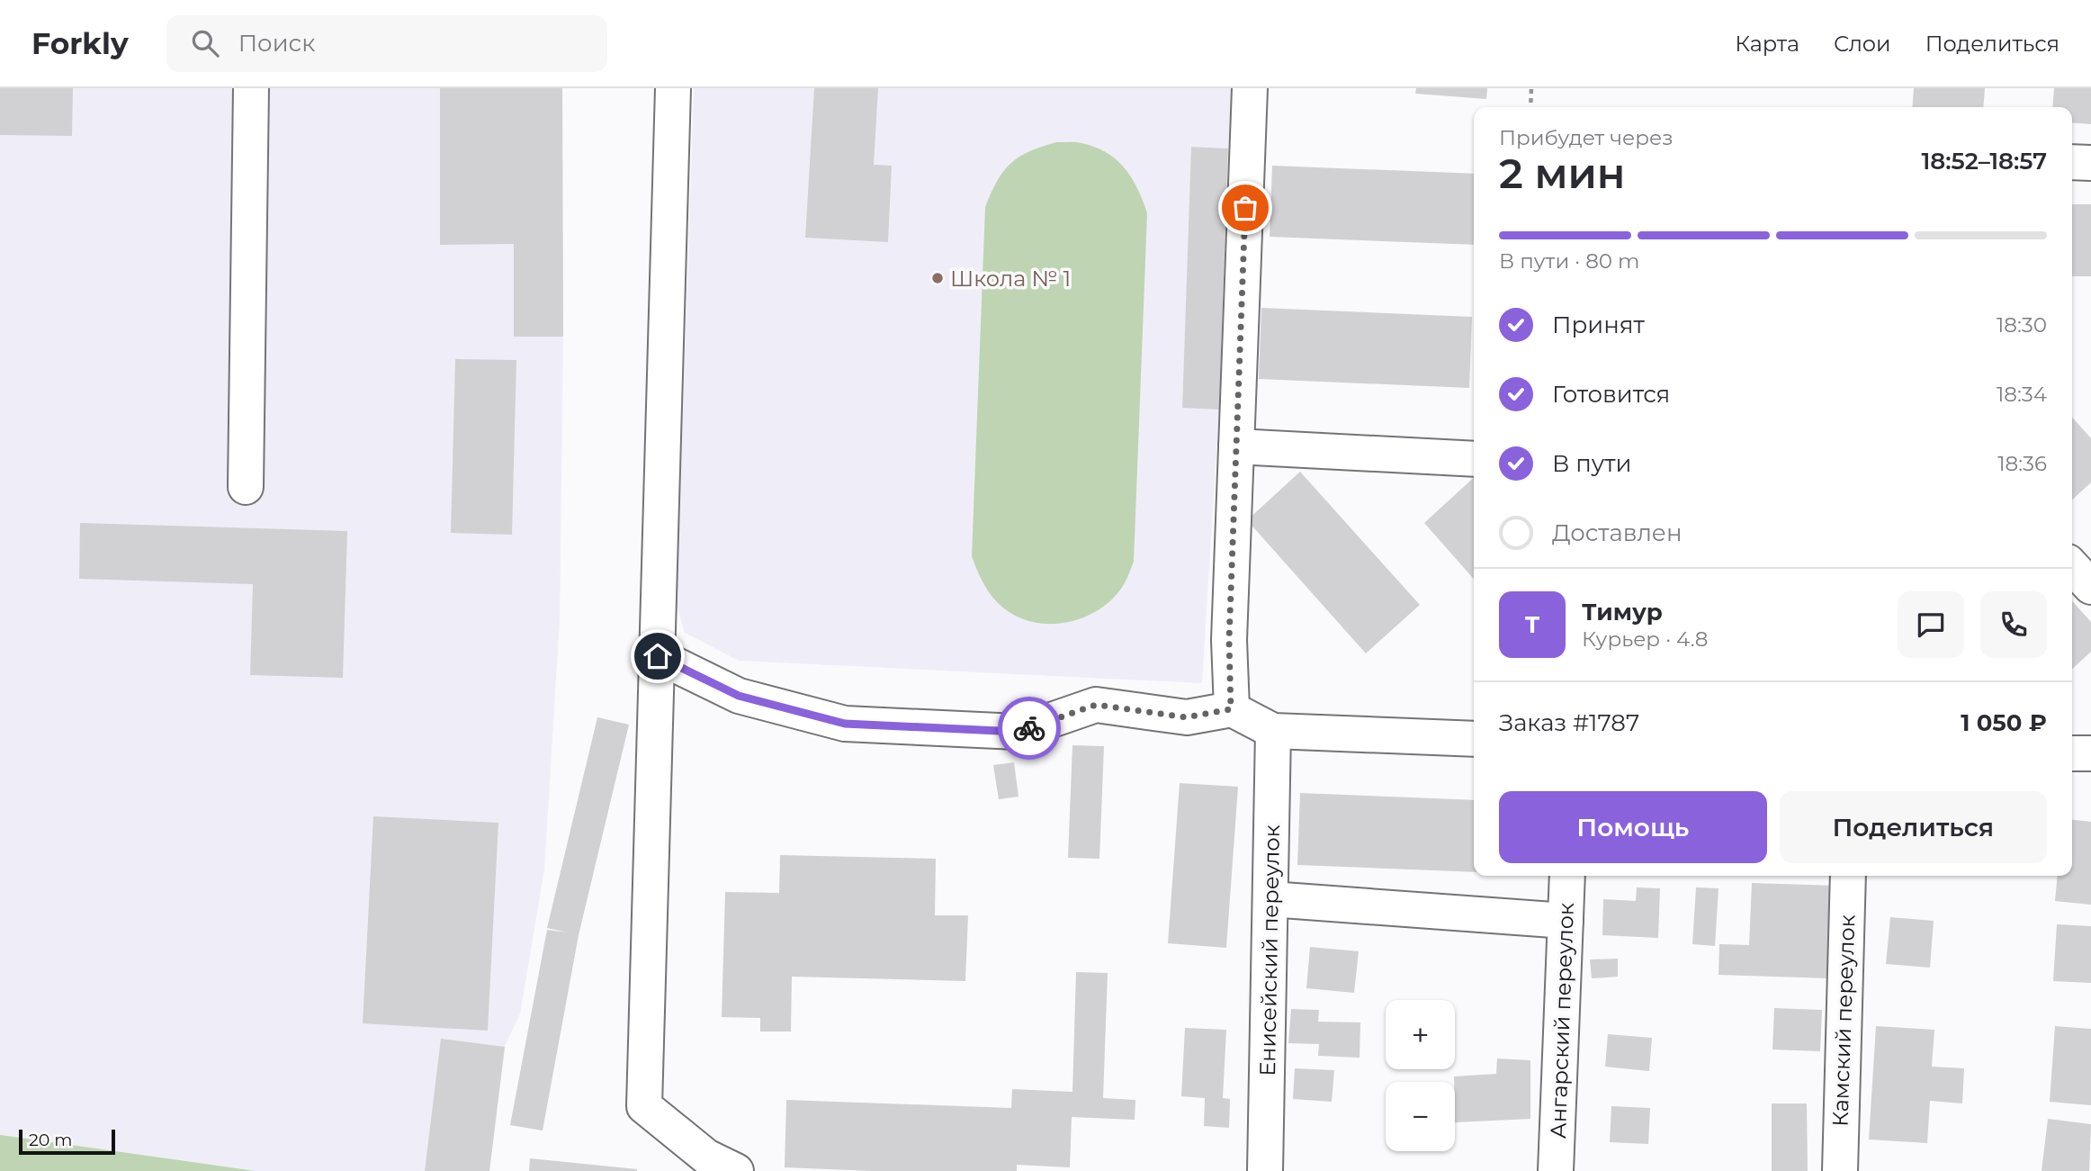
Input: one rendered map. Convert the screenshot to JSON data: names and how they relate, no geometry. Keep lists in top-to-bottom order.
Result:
{
  "streets": {
    "street": ["Енисейский переулок", "Ангарский переулок", "Камский переулок"]
  },
  "places": ["Школа № 1"],
  "scale_bar": "20 m",
  "page": {
    "header": "Forkly",
    "search": "Поиск",
    "nav": ["Карта", "Слои", "Поделиться"],
    "heading": ["2 мин", "Прибудет через", "18:52–18:57"],
    "panel": [
      "Тимур",
      "Курьер · 4.8",
      "Заказ #1787",
      "1 050 ₽"
    ],
    "bar": "В пути · 80 m",
    "list": [
      ["Принят", "18:30"],
      ["Готовится", "18:34"],
      ["В пути", "18:36"],
      "Доставлен"
    ],
    "round": "Т",
    "buttons": ["Помощь", "Поделиться"],
    "map_buttons": ["+", "−"],
    "scale": "20 m"
  }
}
